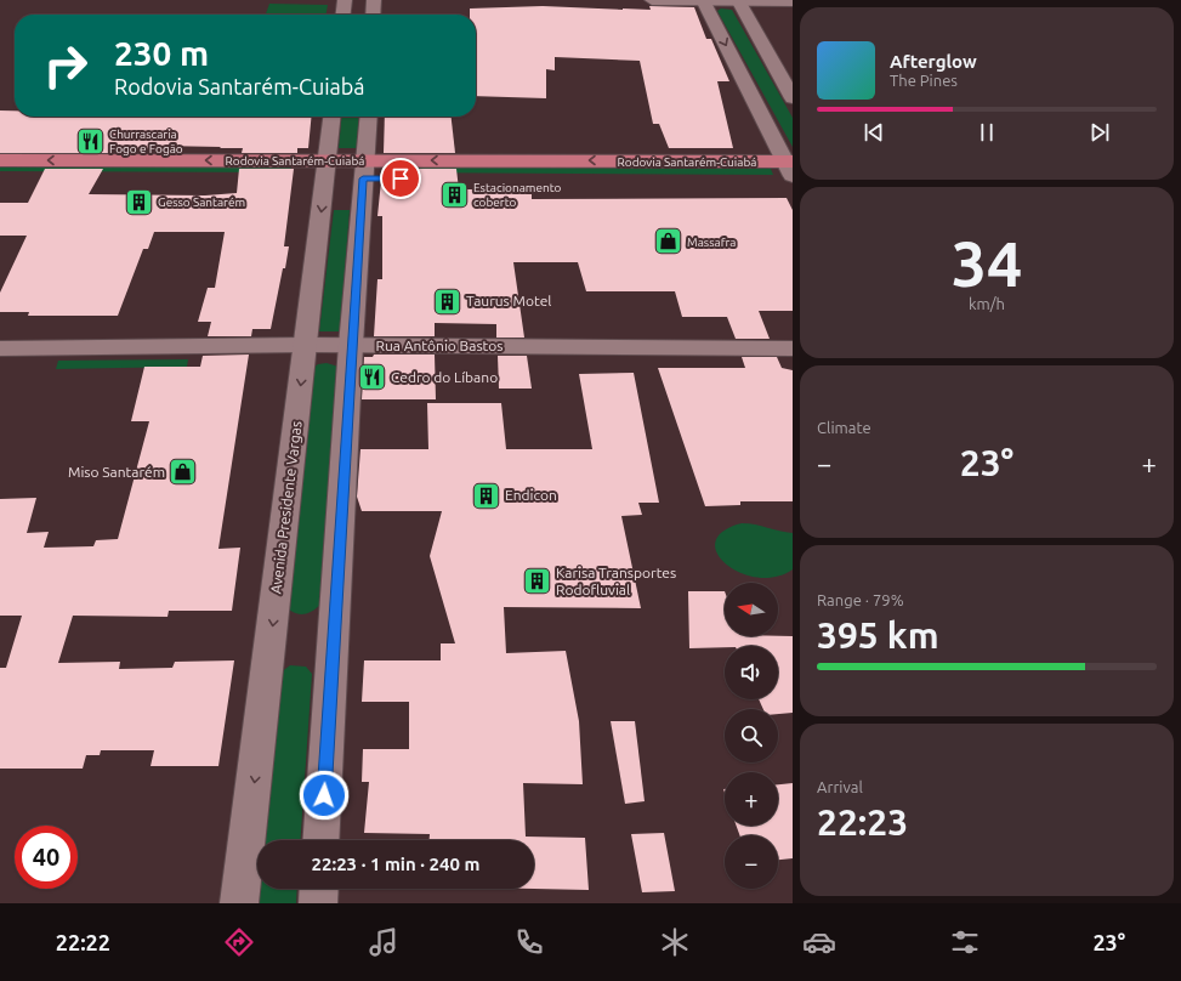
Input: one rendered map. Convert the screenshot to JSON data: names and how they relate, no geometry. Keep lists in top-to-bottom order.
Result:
{
  "streets": {
    "highway": ["Rodovia Santarém-Cuiabá"],
    "street": ["Rua Antônio Bastos", "Avenida Presidente Vargas"]
  },
  "crossings": [
    ["Rodovia Santarém-Cuiabá", "Avenida Presidente Vargas"],
    ["Rua Antônio Bastos", "Avenida Presidente Vargas"]
  ],
  "places": {
    "restaurant": ["Churrascaria Fogo e Fogão", "Cedro do Líbano"],
    "building": [
      "Estacionamento coberto",
      "Gesso Santarém",
      "Taurus Motel",
      "Endicon",
      "Karisa Transportes Rodofluvial"
    ],
    "shop": ["Massafra", "Miso Santarém"]
  },
  "north": "left",
  "page": {
    "turn": ["230 m", "Rodovia Santarém-Cuiabá"],
    "song": ["Afterglow", "The Pines"],
    "tile": [
      ["34", "km/h"],
      "Climate",
      ["Range · 79%", "395 km"],
      ["Arrival", "22:23"]
    ],
    "heat": ["−", "23°", "+"],
    "map_buttons": ["+", "−"],
    "limit": "40",
    "trip": "22:23 · 1 min · 240 m",
    "tabs": ["22:22", "23°"]
  }
}
